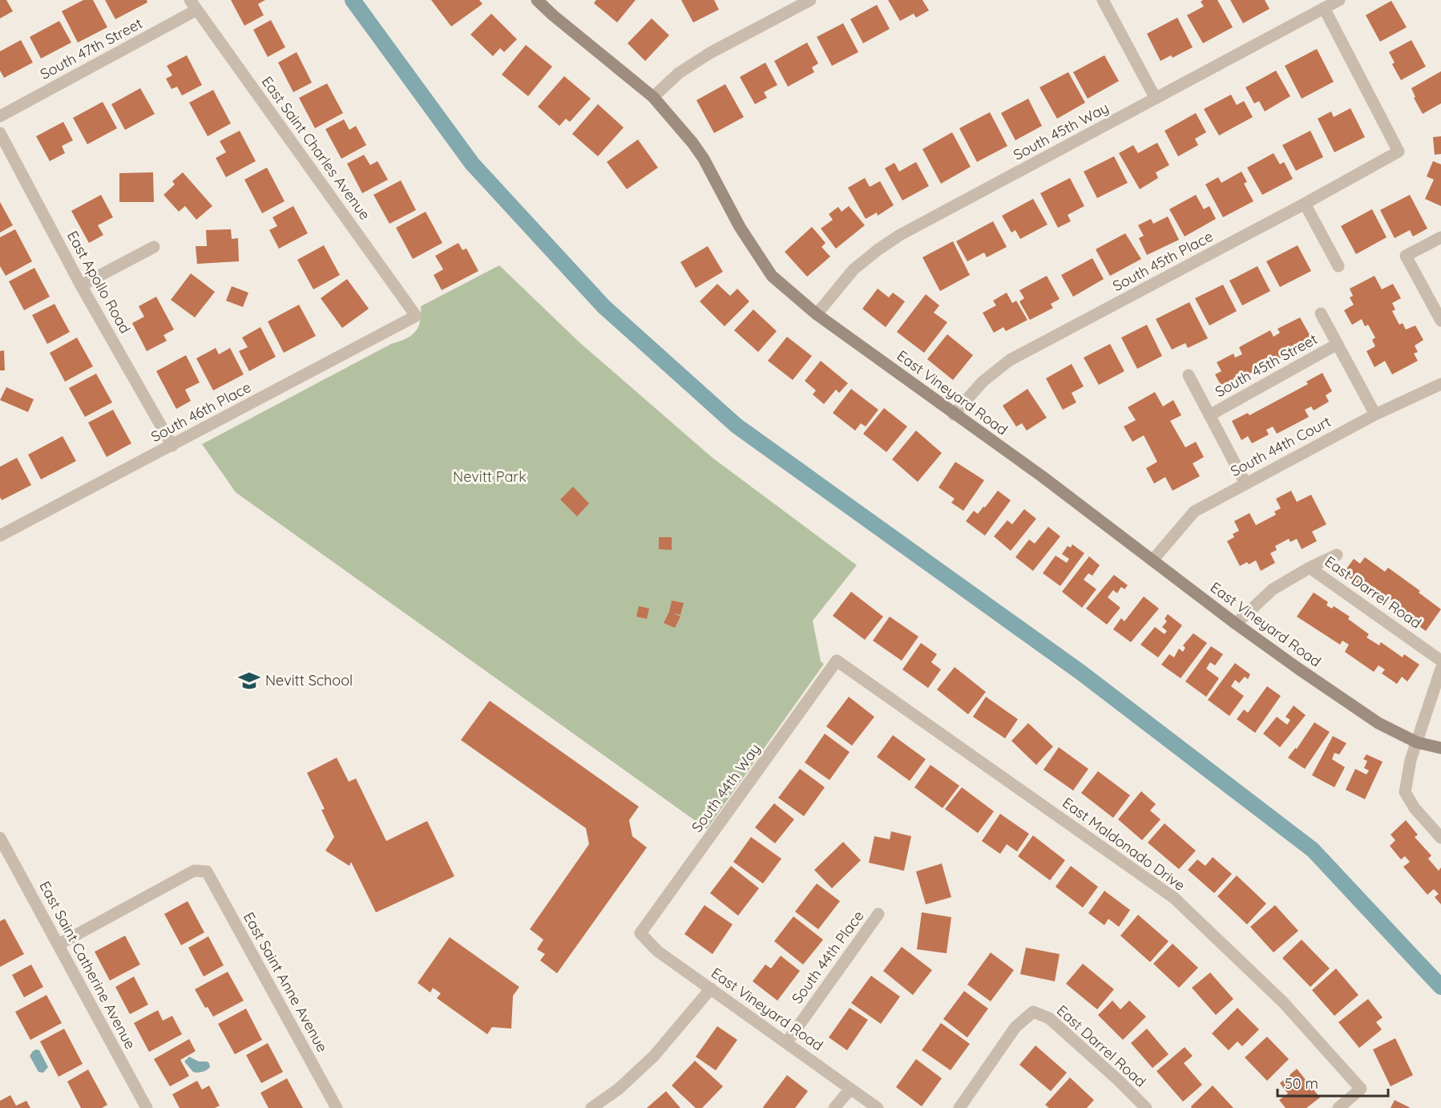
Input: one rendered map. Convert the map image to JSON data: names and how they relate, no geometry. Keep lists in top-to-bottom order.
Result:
{
  "streets": {
    "street": [
      "South 47th Street",
      "South 45th Way",
      "East Saint Charles Avenue",
      "South 45th Place",
      "East Apollo Road",
      "South 45th Street",
      "East Vineyard Road",
      "South 46th Place",
      "South 44th Court",
      "East Darrel Road",
      "South 44th Way",
      "East Maldonado Drive",
      "South 44th Place",
      "East Saint Catherine Avenue",
      "East Saint Anne Avenue"
    ]
  },
  "crossings": [
    ["South 47th Street", "East Saint Charles Avenue"],
    ["South 45th Way", "South 45th Place"],
    ["South 45th Way", "East Vineyard Road"],
    ["East Saint Charles Avenue", "South 46th Place"],
    ["South 45th Place", "East Vineyard Road"],
    ["East Apollo Road", "South 46th Place"],
    ["East Vineyard Road", "South 44th Court"],
    ["East Vineyard Road", "South 44th Way"],
    ["East Vineyard Road", "South 44th Place"],
    ["South 44th Way", "East Maldonado Drive"],
    ["East Saint Catherine Avenue", "East Saint Anne Avenue"]
  ],
  "parks": ["Nevitt Park"],
  "places": {
    "school or university": ["Nevitt School"]
  },
  "scale_bar": "50 m"
}
